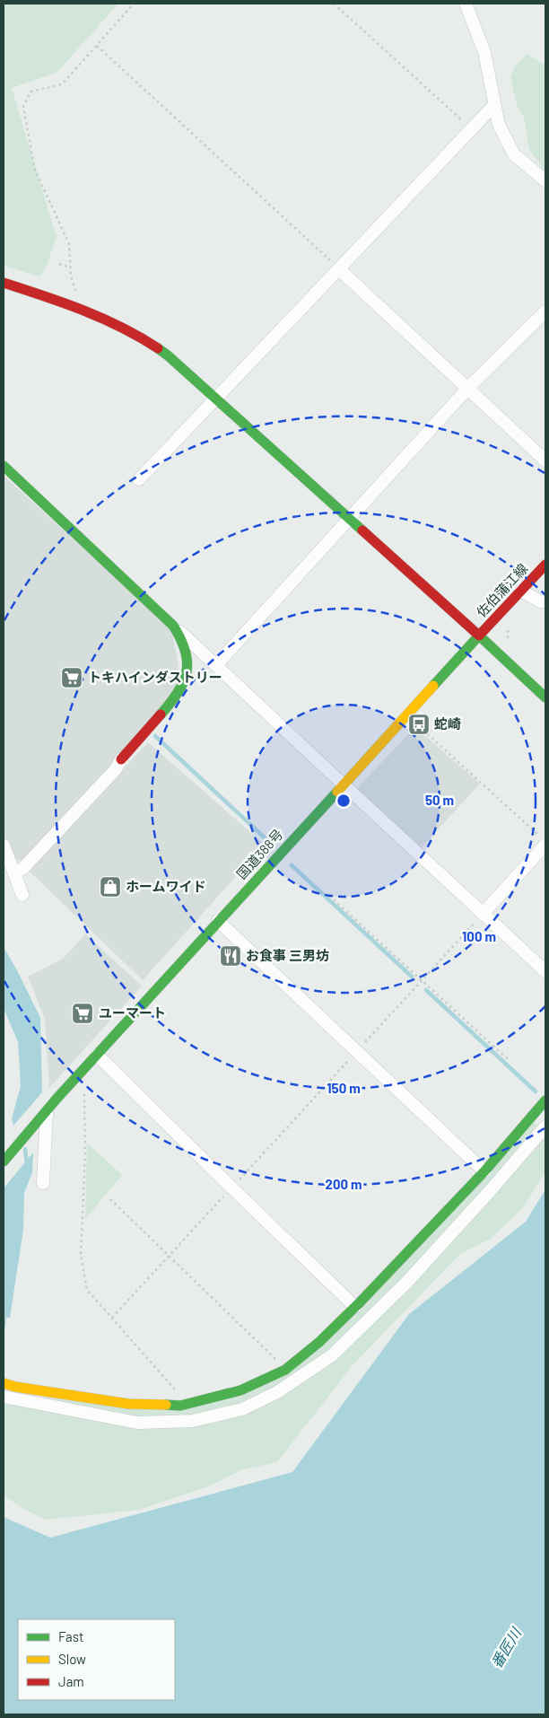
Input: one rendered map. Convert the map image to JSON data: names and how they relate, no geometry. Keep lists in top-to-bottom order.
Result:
{
  "streets": {
    "main road": ["佐伯蒲江線", "国道388号"]
  },
  "crossings": [
    ["佐伯蒲江線", "国道388号"]
  ],
  "water": ["番匠川"],
  "places": {
    "supermarket": ["トキハインダストリー", "ユーマート"],
    "bus stop": ["蛇崎"],
    "shop": ["ホームワイド"],
    "restaurant": ["お食事 三男坊"]
  },
  "legend": ["Fast", "Slow", "Jam"],
  "rings": [
    "50 m",
    "100 m",
    "150 m",
    "200 m"
  ]
}
